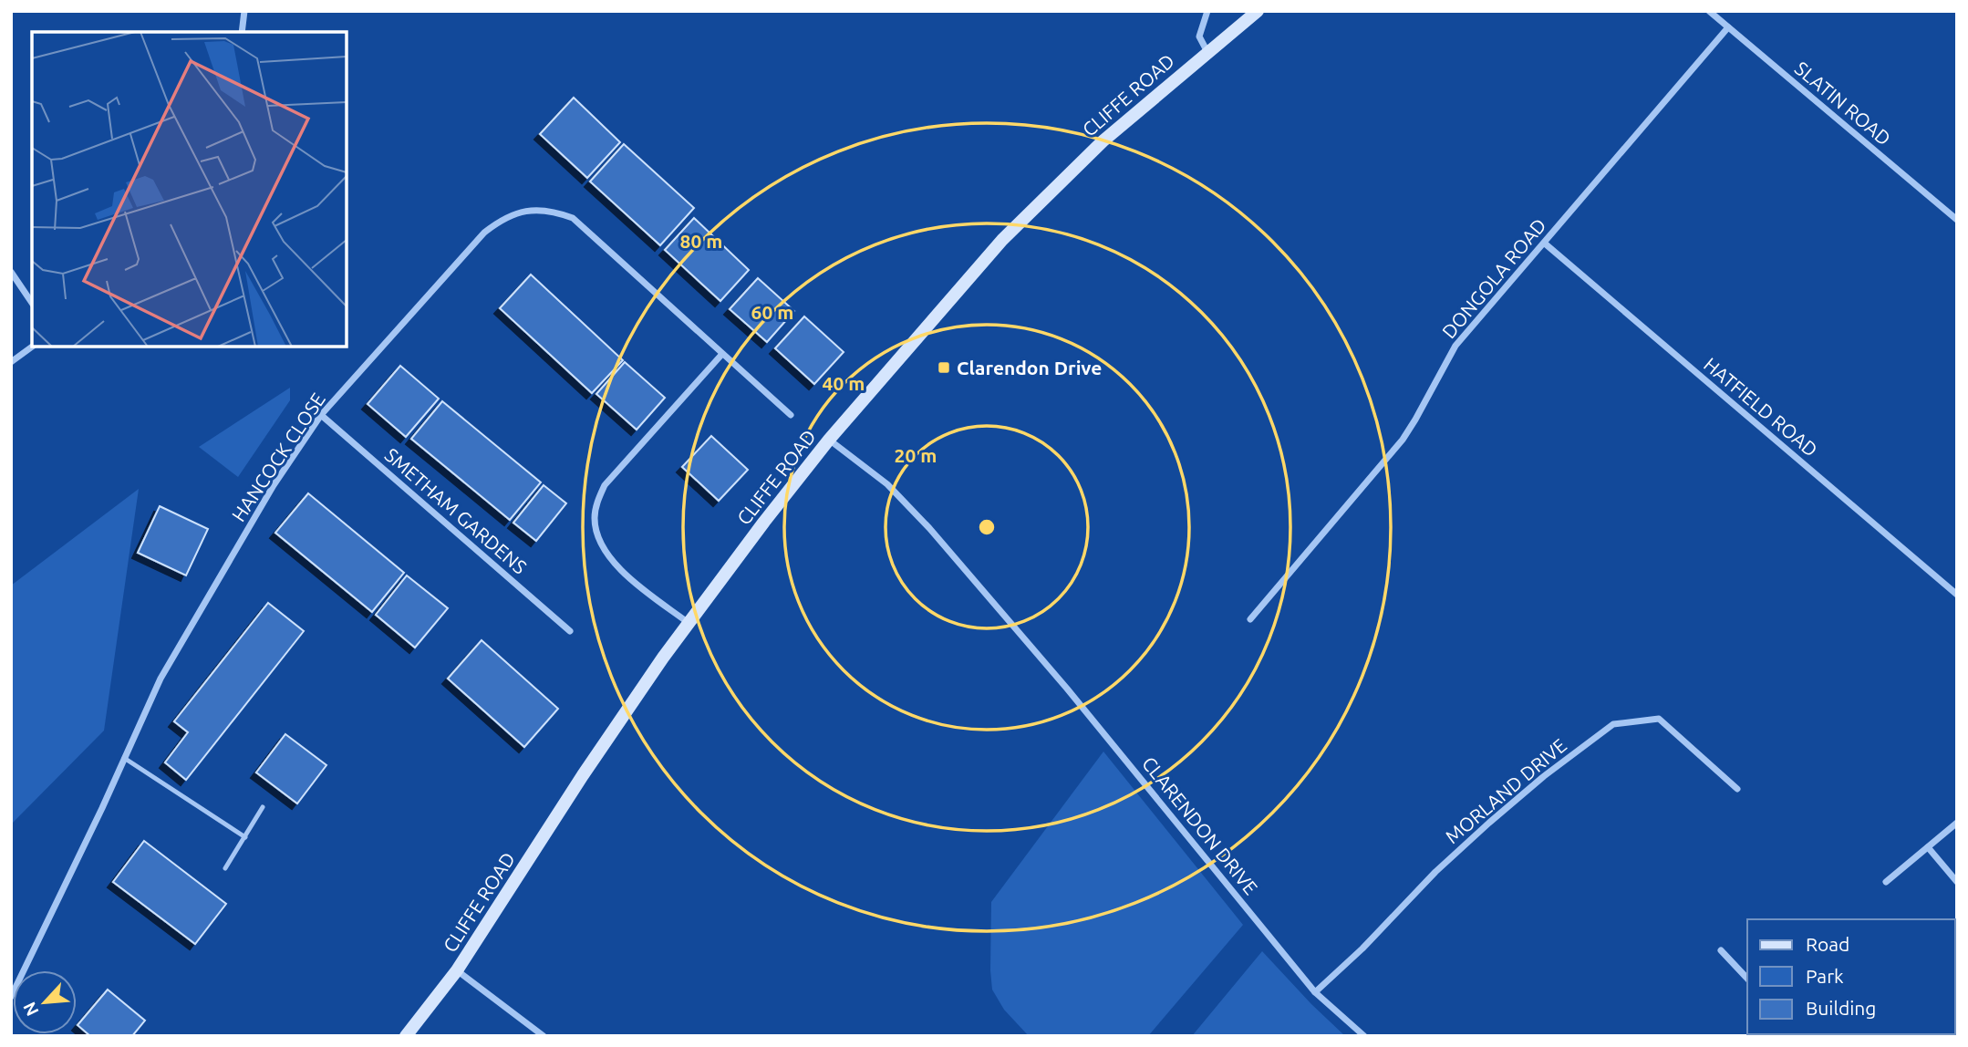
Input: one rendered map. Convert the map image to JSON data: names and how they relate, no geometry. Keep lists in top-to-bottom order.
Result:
{
  "streets": {
    "street": [
      "CLIFFE ROAD",
      "SLATIN ROAD",
      "DONGOLA ROAD",
      "HATFIELD ROAD",
      "HANCOCK CLOSE",
      "SMETHAM GARDENS",
      "MORLAND DRIVE",
      "CLARENDON DRIVE"
    ]
  },
  "crossings": [
    ["CLIFFE ROAD", "CLARENDON DRIVE"],
    ["SLATIN ROAD", "DONGOLA ROAD"],
    ["DONGOLA ROAD", "HATFIELD ROAD"],
    ["HANCOCK CLOSE", "SMETHAM GARDENS"],
    ["MORLAND DRIVE", "CLARENDON DRIVE"]
  ],
  "places": {
    "transit": ["Clarendon Drive"]
  },
  "legend": ["Road", "Park", "Building"],
  "north": "bottom left",
  "rings": [
    "80 m",
    "60 m",
    "40 m",
    "20 m"
  ]
}
